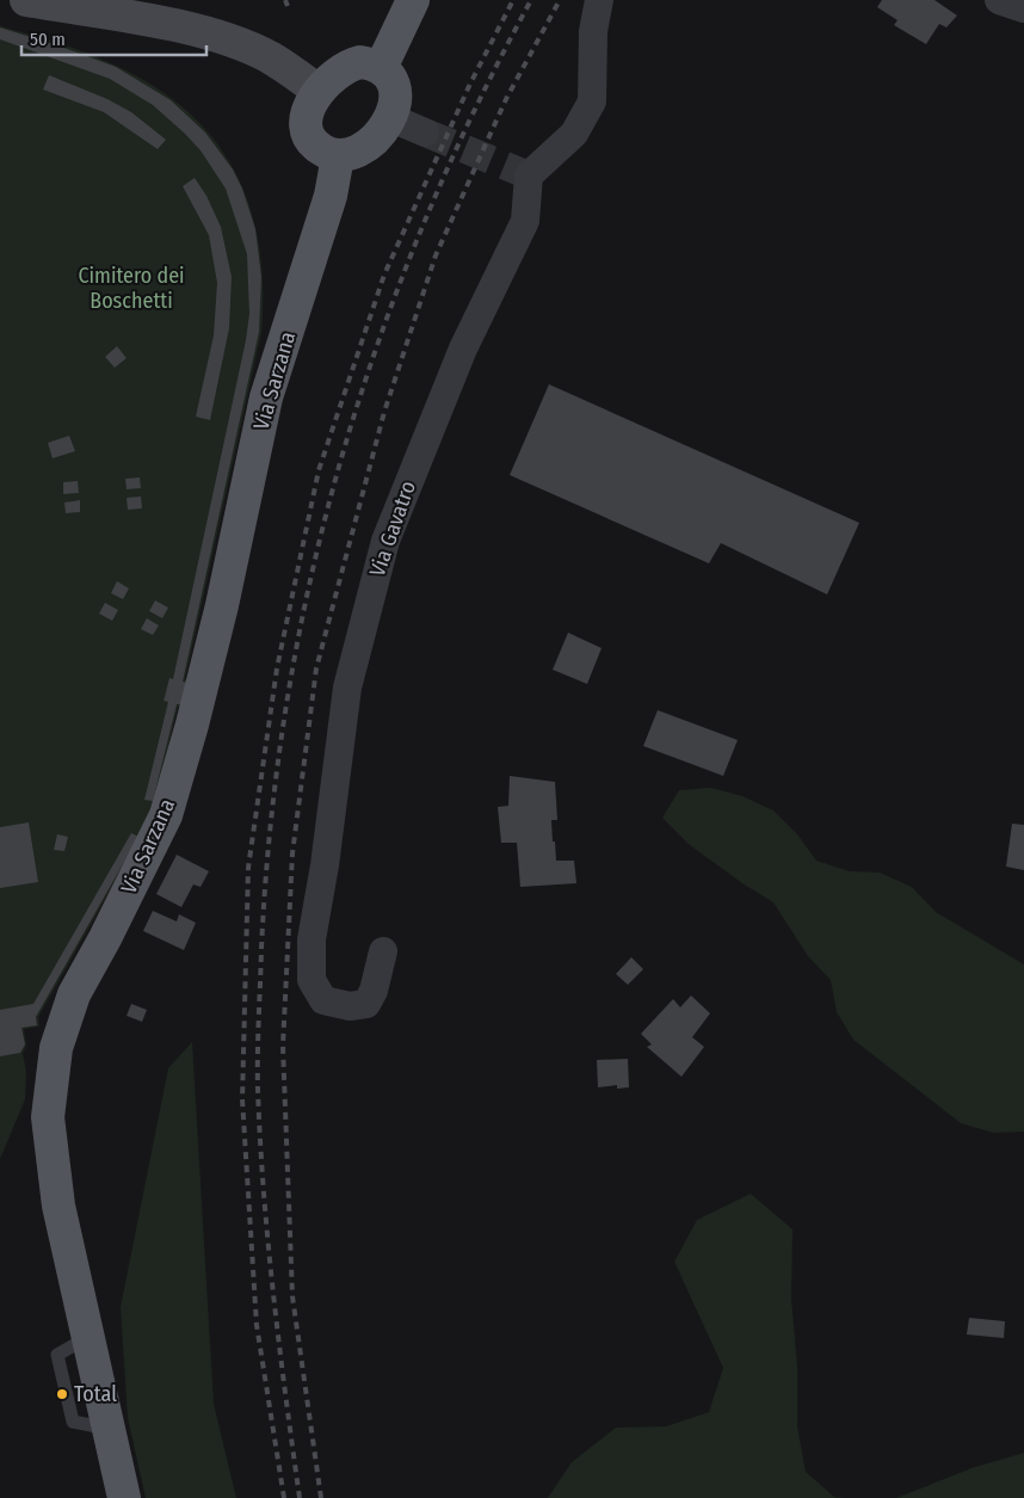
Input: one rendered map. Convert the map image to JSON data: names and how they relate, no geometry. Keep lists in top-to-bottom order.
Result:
{
  "streets": {
    "main road": ["Via Sarzana"],
    "street": ["Via Gavatro"]
  },
  "parks": ["Cimitero dei Boschetti"],
  "places": ["Total"],
  "scale_bar": "50 m"
}
